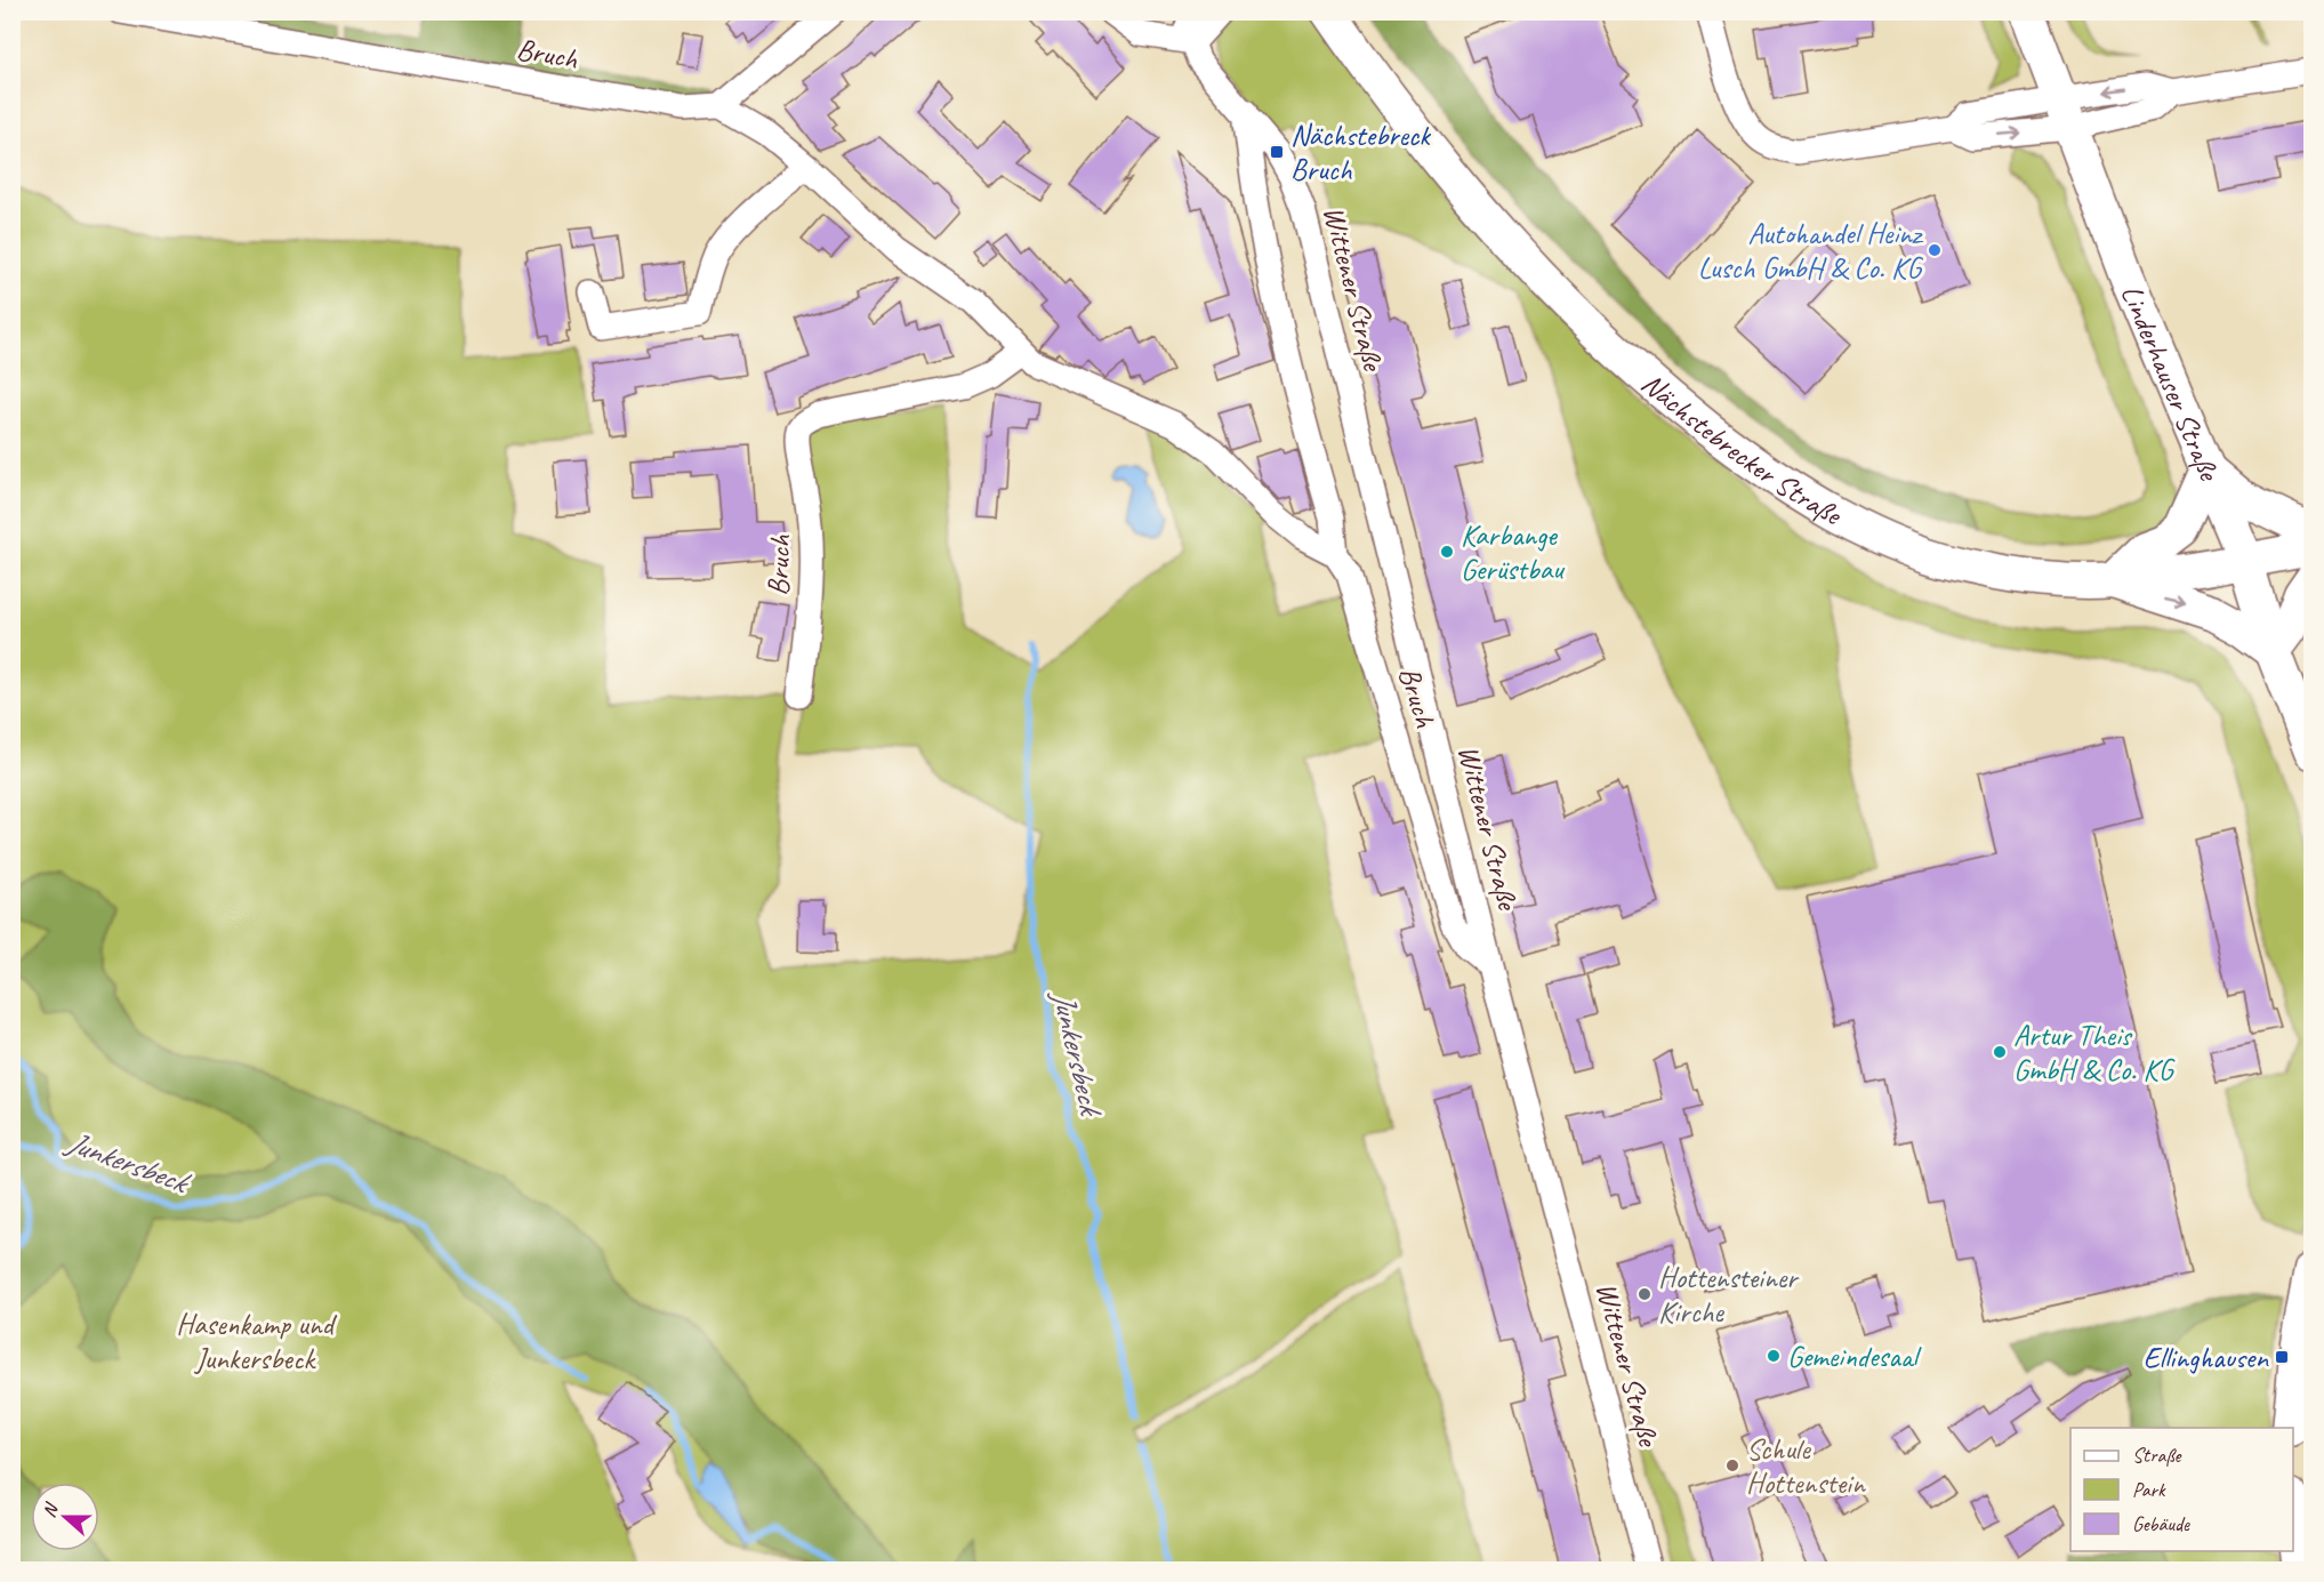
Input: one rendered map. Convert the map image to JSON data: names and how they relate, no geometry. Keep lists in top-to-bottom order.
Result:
{
  "streets": {
    "main road": ["Linderhauser Straße", "Nächstebrecker Straße"],
    "street": ["Bruch", "Wittener Straße"]
  },
  "crossings": [
    ["Bruch", "Wittener Straße"],
    ["Linderhauser Straße", "Nächstebrecker Straße"]
  ],
  "water": ["Junkersbeck"],
  "parks": ["Hasenkamp und Junkersbeck"],
  "places": {
    "transit": ["Nächstebreck Bruch", "Ellinghausen"],
    "other": [
      "Autohandel Heinz Lusch GmbH & Co. KG",
      "Karbange Gerüstbau",
      "Artur Theis GmbH & Co. KG",
      "Hottensteiner Kirche",
      "Gemeindesaal",
      "Schule Hottenstein"
    ]
  },
  "legend": ["Straße", "Park", "Gebäude"],
  "north": "left"
}
